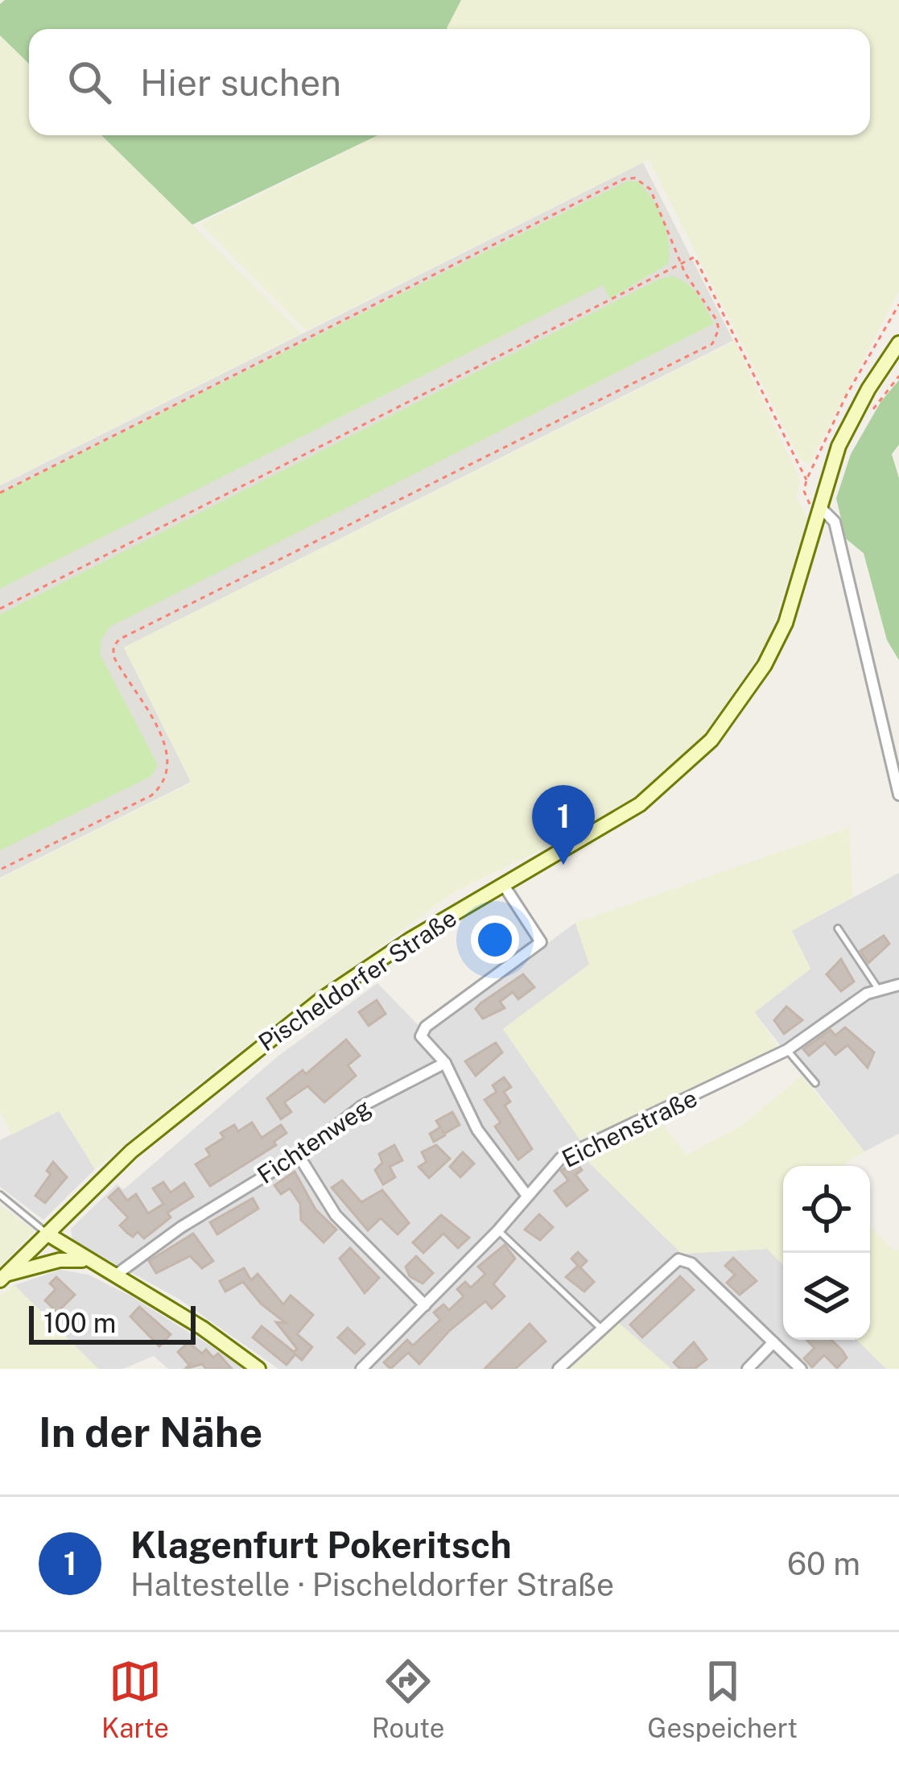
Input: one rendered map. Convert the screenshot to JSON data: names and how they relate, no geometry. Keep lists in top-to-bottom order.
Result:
{
  "streets": {
    "main road": ["Pischeldorfer Straße"],
    "street": ["Eichenstraße", "Fichtenweg"]
  },
  "scale_bar": "100 m",
  "page": {
    "search": "Hier suchen",
    "pins": "1",
    "scale": "100 m",
    "heading": "In der Nähe",
    "list": [
      {
        "mark": "1",
        "name": "Klagenfurt Pokeritsch",
        "note": "Haltestelle · Pischeldorfer Straße",
        "value": "60 m"
      }
    ],
    "nav": ["Karte", "Route", "Gespeichert"]
  }
}
